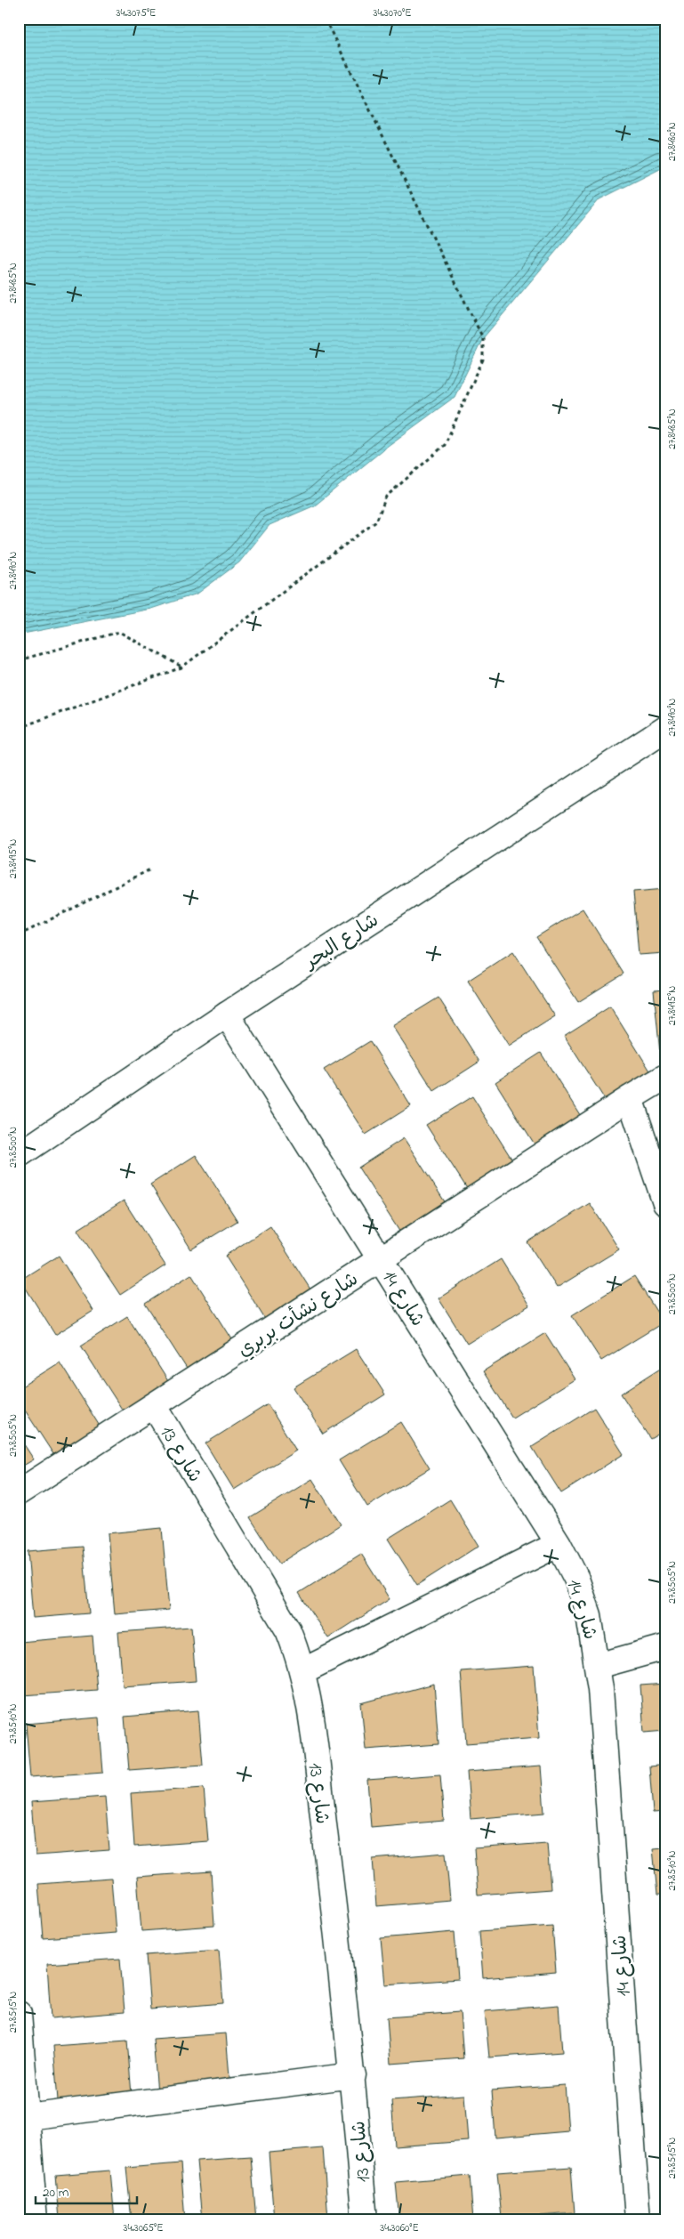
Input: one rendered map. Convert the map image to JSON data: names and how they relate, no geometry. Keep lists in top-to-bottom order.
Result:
{
  "streets": {
    "street": [
      "شارع البحر",
      "شارع 14",
      "شارع نشأت بربري",
      "شارع 13"
    ]
  },
  "crossings": [
    ["شارع البحر", "شارع 14"],
    ["شارع 14", "شارع نشأت بربري"],
    ["شارع نشأت بربري", "شارع 13"]
  ],
  "scale_bar": "20 m",
  "coordinates": [
    "34.3075°E",
    "34.3070°E",
    "27.8480°N",
    "27.8485°N",
    "27.8490°N",
    "27.8495°N",
    "27.8500°N",
    "27.8505°N",
    "27.8510°N",
    "27.8515°N",
    "34.3065°E",
    "34.3060°E"
  ]
}
